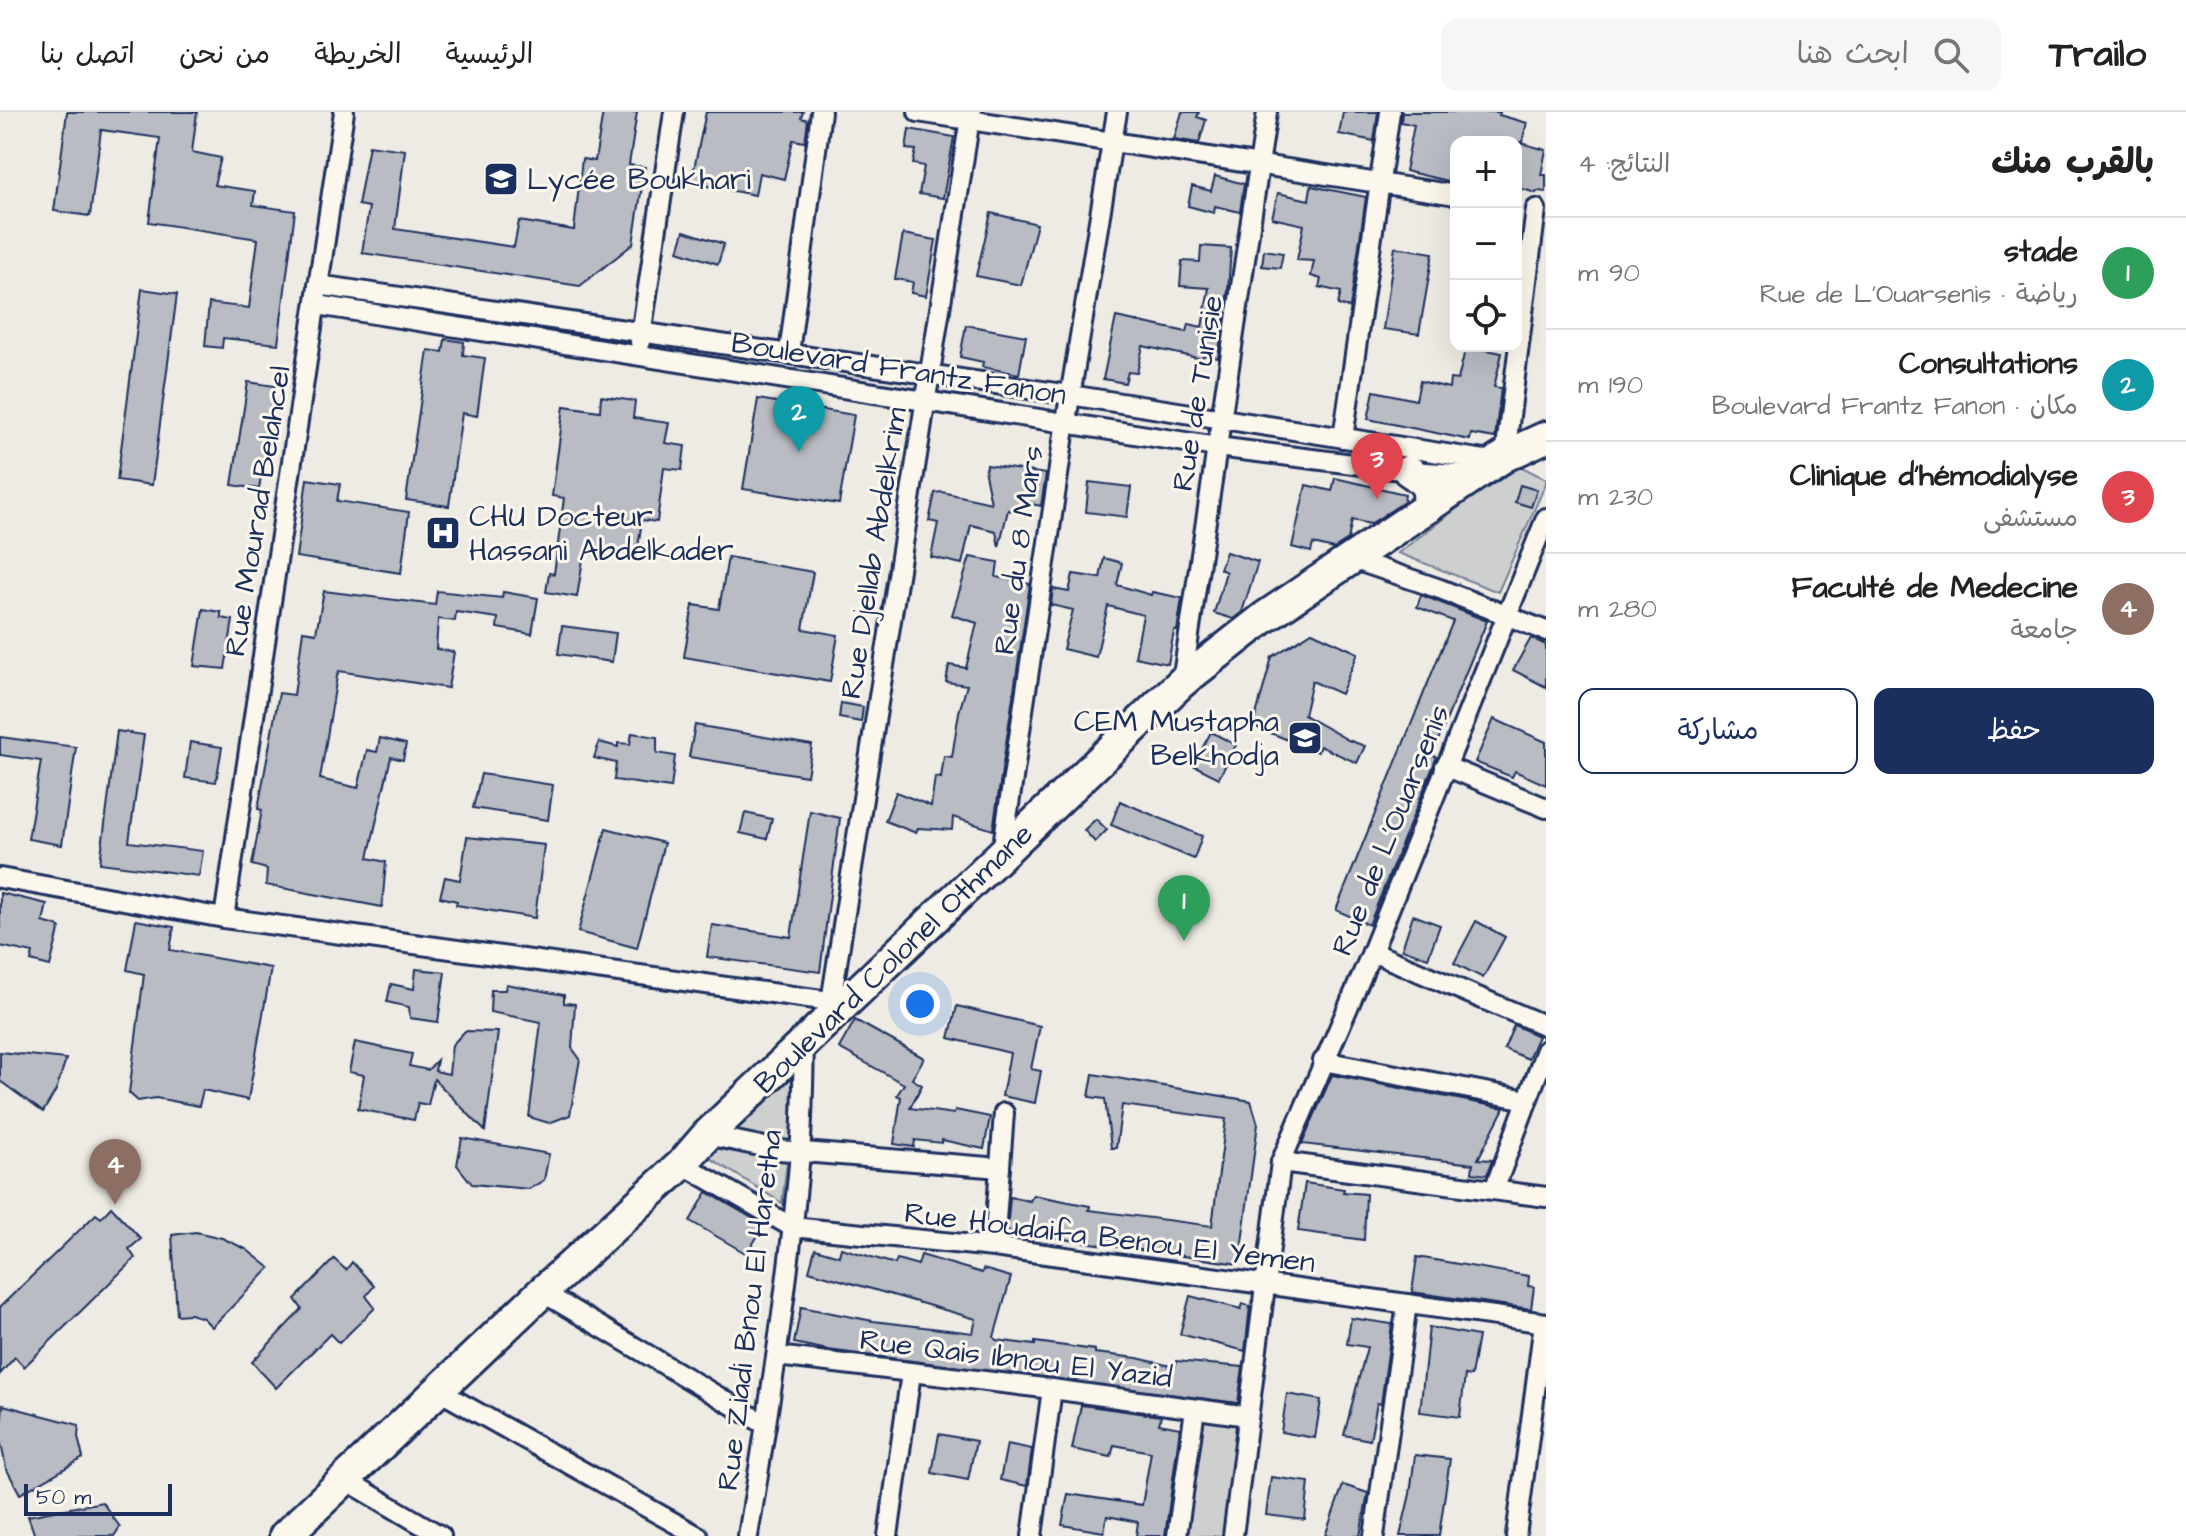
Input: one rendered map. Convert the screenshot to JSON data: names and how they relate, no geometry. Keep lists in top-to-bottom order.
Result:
{
  "streets": {
    "main road": ["Boulevard Colonel Othmane"],
    "street": [
      "Boulevard Frantz Fanon",
      "Rue de Tunisie",
      "Rue Mourad Belahcel",
      "Rue du 8 Mars",
      "Rue Djellab Abdelkrim",
      "Rue de L'Ouarsenis",
      "Rue Houdaifa Benou El Yemen",
      "Rue Ziadi Bnou El Haretha",
      "Rue Qais Ibnou El Yazid"
    ]
  },
  "crossings": [
    ["Boulevard Frantz Fanon", "Rue de Tunisie"],
    ["Boulevard Frantz Fanon", "Rue Mourad Belahcel"],
    ["Boulevard Frantz Fanon", "Rue du 8 Mars"],
    ["Boulevard Frantz Fanon", "Rue Djellab Abdelkrim"],
    ["Boulevard Frantz Fanon", "Boulevard Colonel Othmane"],
    ["Rue de Tunisie", "Boulevard Colonel Othmane"],
    ["Rue du 8 Mars", "Boulevard Colonel Othmane"],
    ["Rue Djellab Abdelkrim", "Boulevard Colonel Othmane"],
    ["Rue de L'Ouarsenis", "Rue Houdaifa Benou El Yemen"],
    ["Rue de L'Ouarsenis", "Rue Qais Ibnou El Yazid"],
    ["Boulevard Colonel Othmane", "Rue Houdaifa Benou El Yemen"],
    ["Boulevard Colonel Othmane", "Rue Ziadi Bnou El Haretha"],
    ["Rue Houdaifa Benou El Yemen", "Rue Ziadi Bnou El Haretha"],
    ["Rue Ziadi Bnou El Haretha", "Rue Qais Ibnou El Yazid"]
  ],
  "places": {
    "school or university": ["Lycée Boukhari", "CEM Mustapha Belkhodja"],
    "hospital": ["CHU Docteur Hassani Abdelkader"]
  },
  "scale_bar": "50 m",
  "page": {
    "header": "Trailo",
    "search": "ابحث هنا",
    "nav": [
      "الرئيسية",
      "الخريطة",
      "من نحن",
      "اتصل بنا"
    ],
    "heading": ["بالقرب منك", "النتائج: 4"],
    "map_buttons": ["+", "−"],
    "list": [
      {
        "mark": "1",
        "name": "stade",
        "note": "رياضة · Rue de L'Ouarsenis",
        "value": "90 m"
      },
      {
        "mark": "2",
        "name": "Consultations",
        "note": "مكان · Boulevard Frantz Fanon",
        "value": "190 m"
      },
      {
        "mark": "3",
        "name": "Clinique d'hémodialyse",
        "note": "مستشفى",
        "value": "230 m"
      },
      {
        "mark": "4",
        "name": "Faculté de Medecine",
        "note": "جامعة",
        "value": "280 m"
      }
    ],
    "pins": [
      "2",
      "3",
      "1",
      "4"
    ],
    "buttons": ["حفظ", "مشاركة"],
    "scale": "50 m"
  }
}
